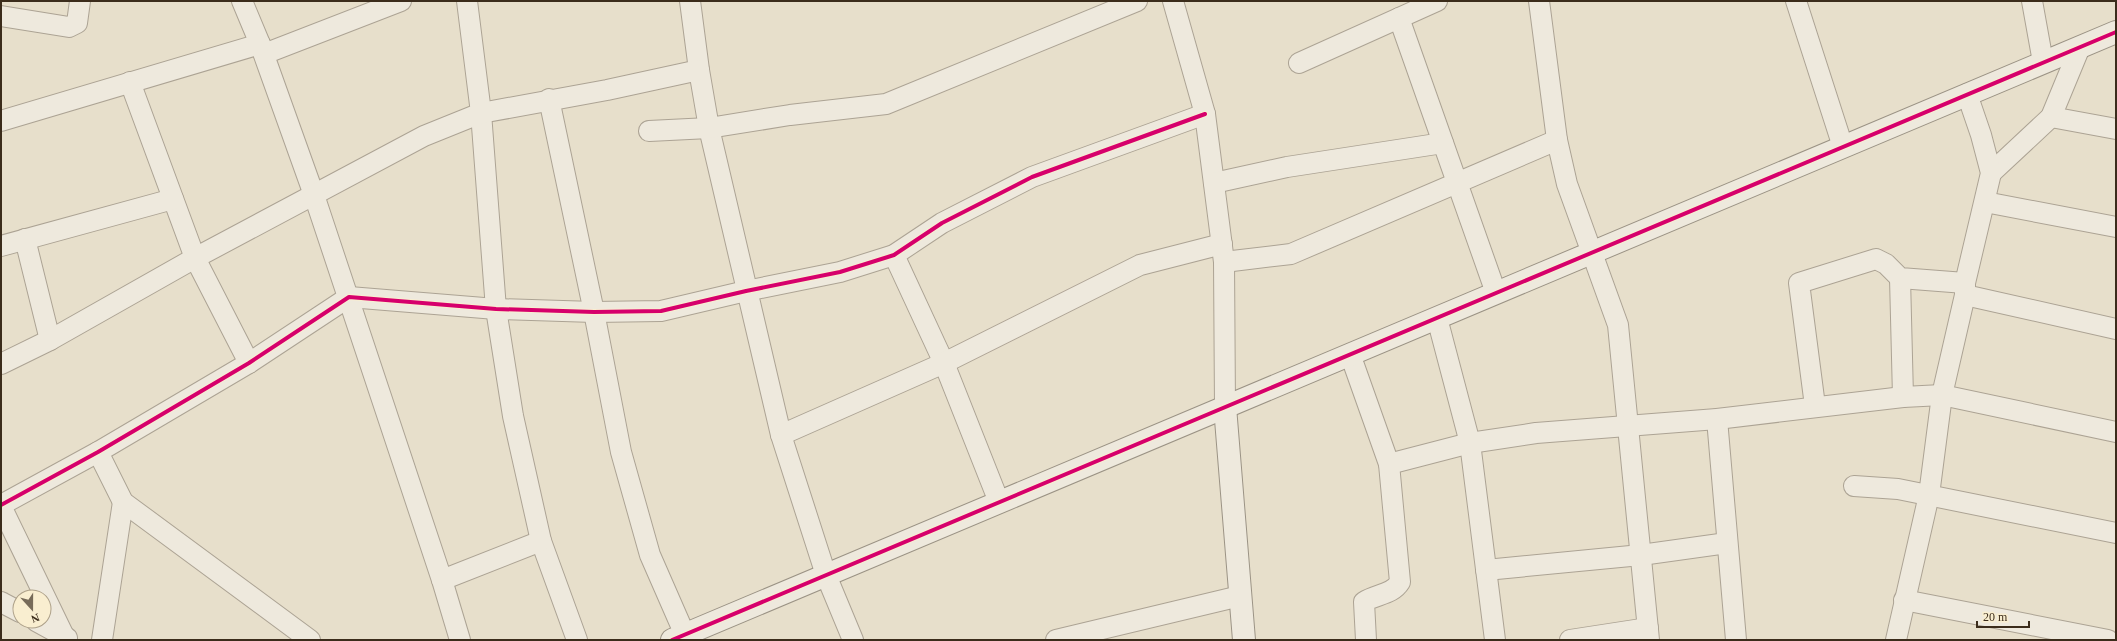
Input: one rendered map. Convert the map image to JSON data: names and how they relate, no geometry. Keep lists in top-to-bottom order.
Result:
{
  "scale_bar": "20 m",
  "north": "bottom"
}
